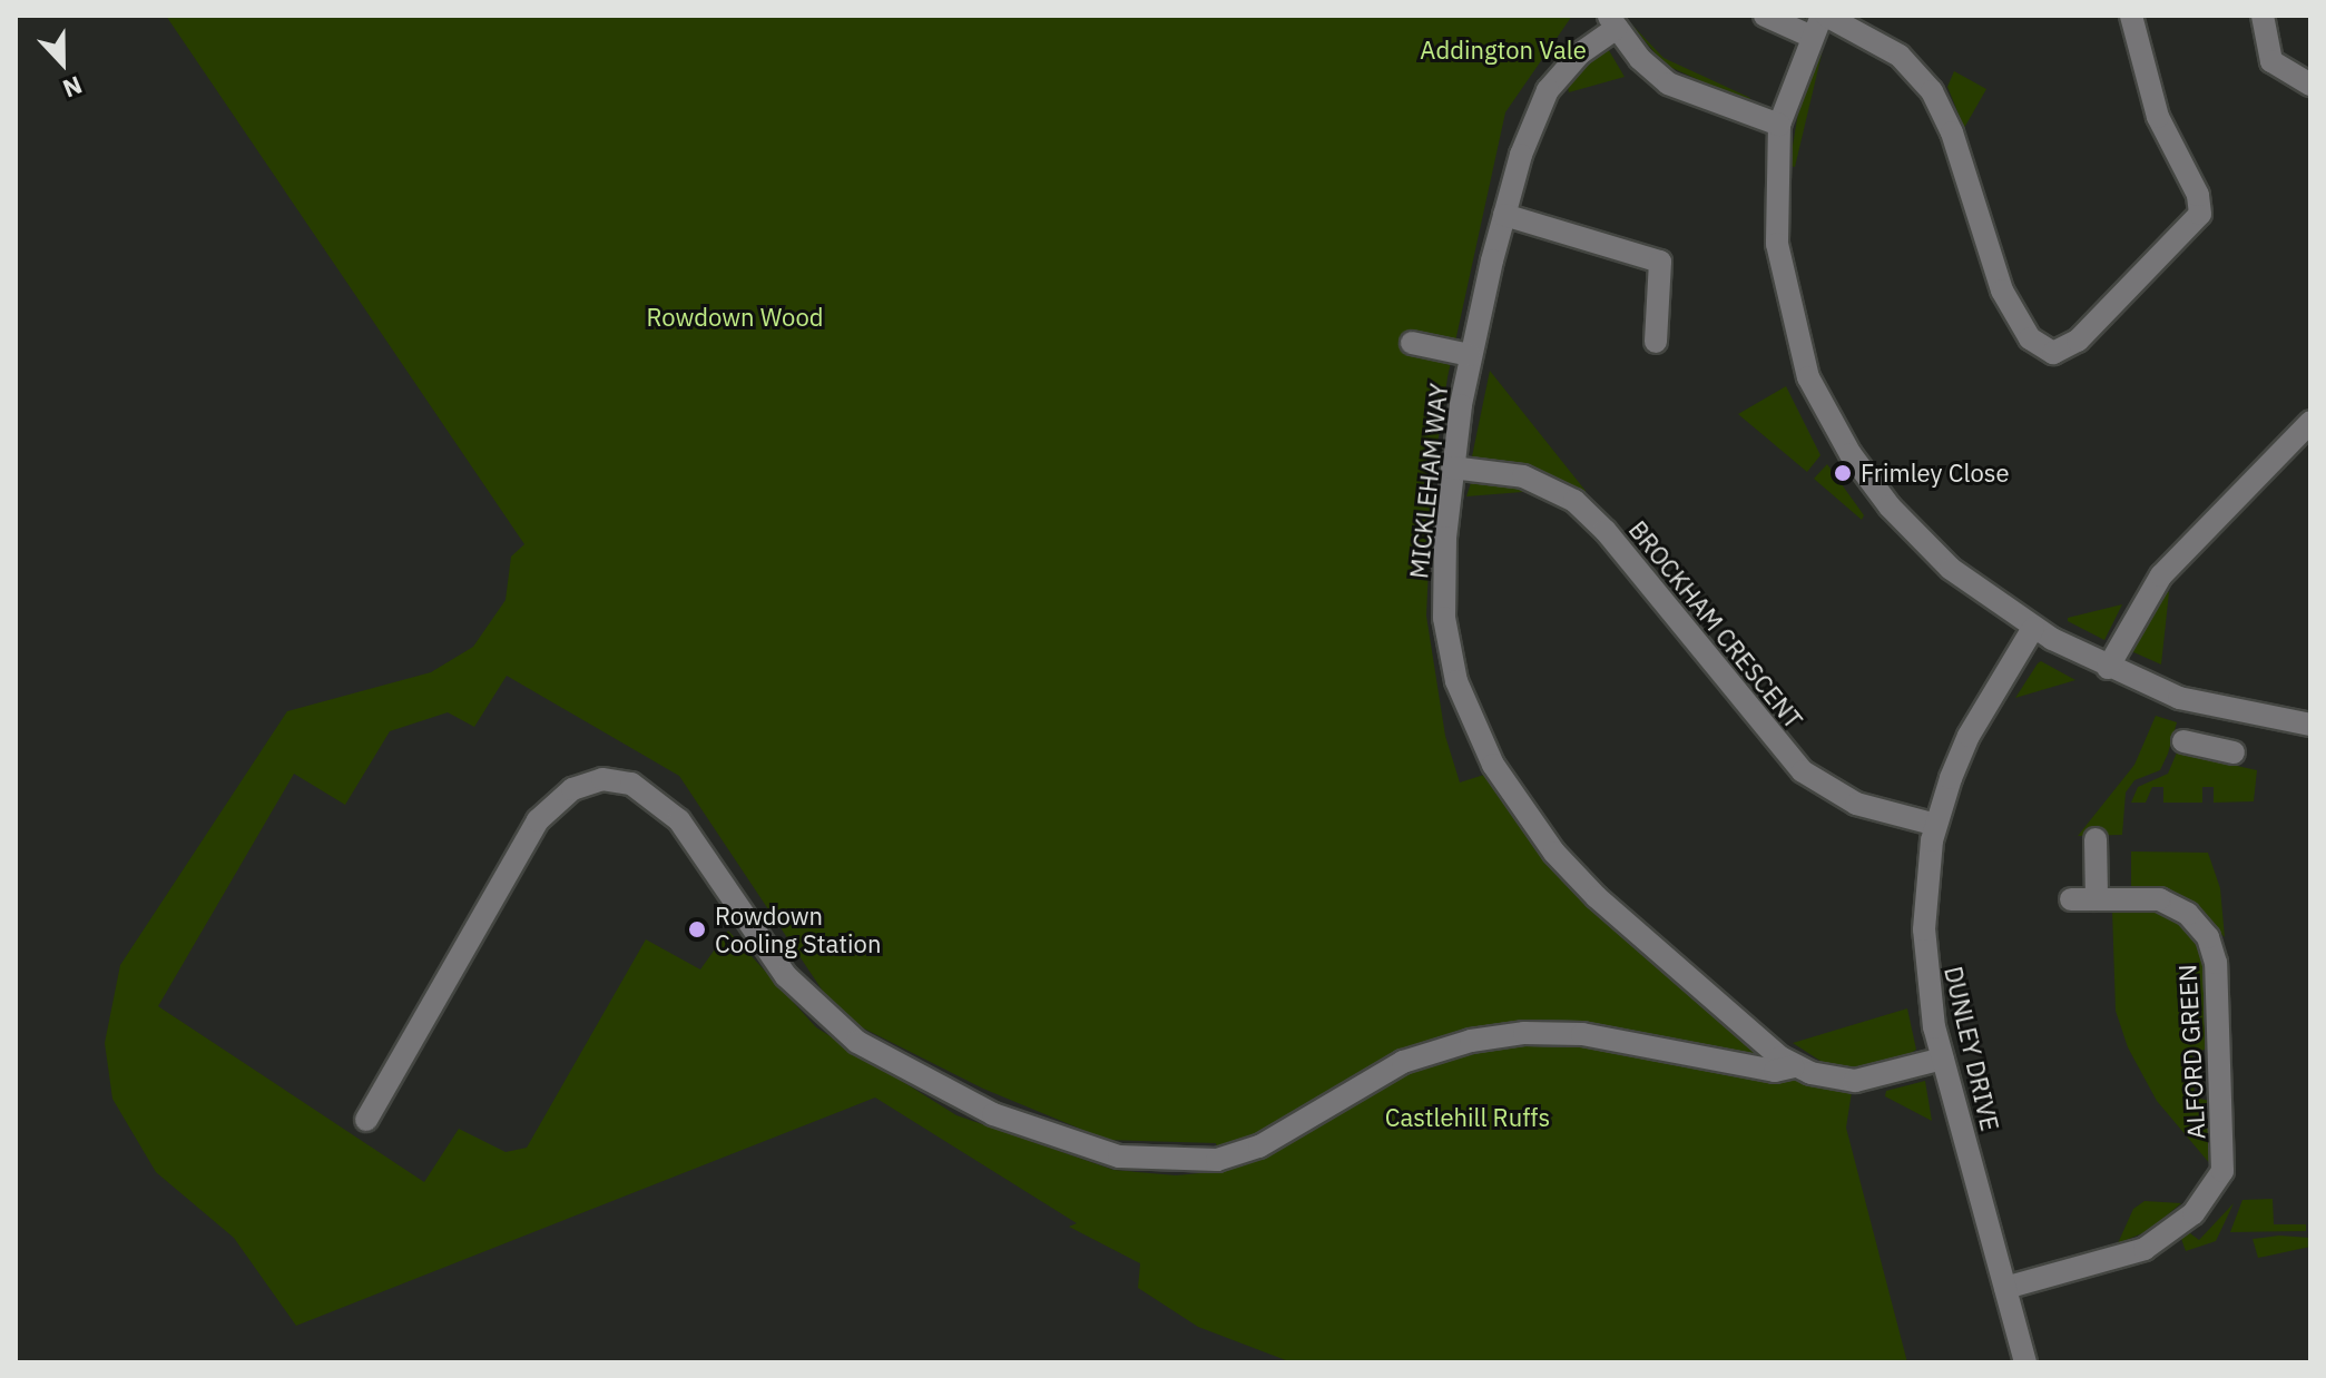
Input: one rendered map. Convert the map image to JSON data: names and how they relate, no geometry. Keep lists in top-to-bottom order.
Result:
{
  "streets": {
    "street": [
      "MICKLEHAM WAY",
      "BROCKHAM CRESCENT",
      "DUNLEY DRIVE",
      "ALFORD GREEN"
    ]
  },
  "crossings": [
    ["MICKLEHAM WAY", "BROCKHAM CRESCENT"],
    ["MICKLEHAM WAY", "DUNLEY DRIVE"],
    ["BROCKHAM CRESCENT", "DUNLEY DRIVE"],
    ["DUNLEY DRIVE", "ALFORD GREEN"]
  ],
  "parks": ["Addington Vale", "Rowdown Wood", "Castlehill Ruffs"],
  "places": ["Frimley Close", "Rowdown Cooling Station"],
  "north": "bottom"
}
